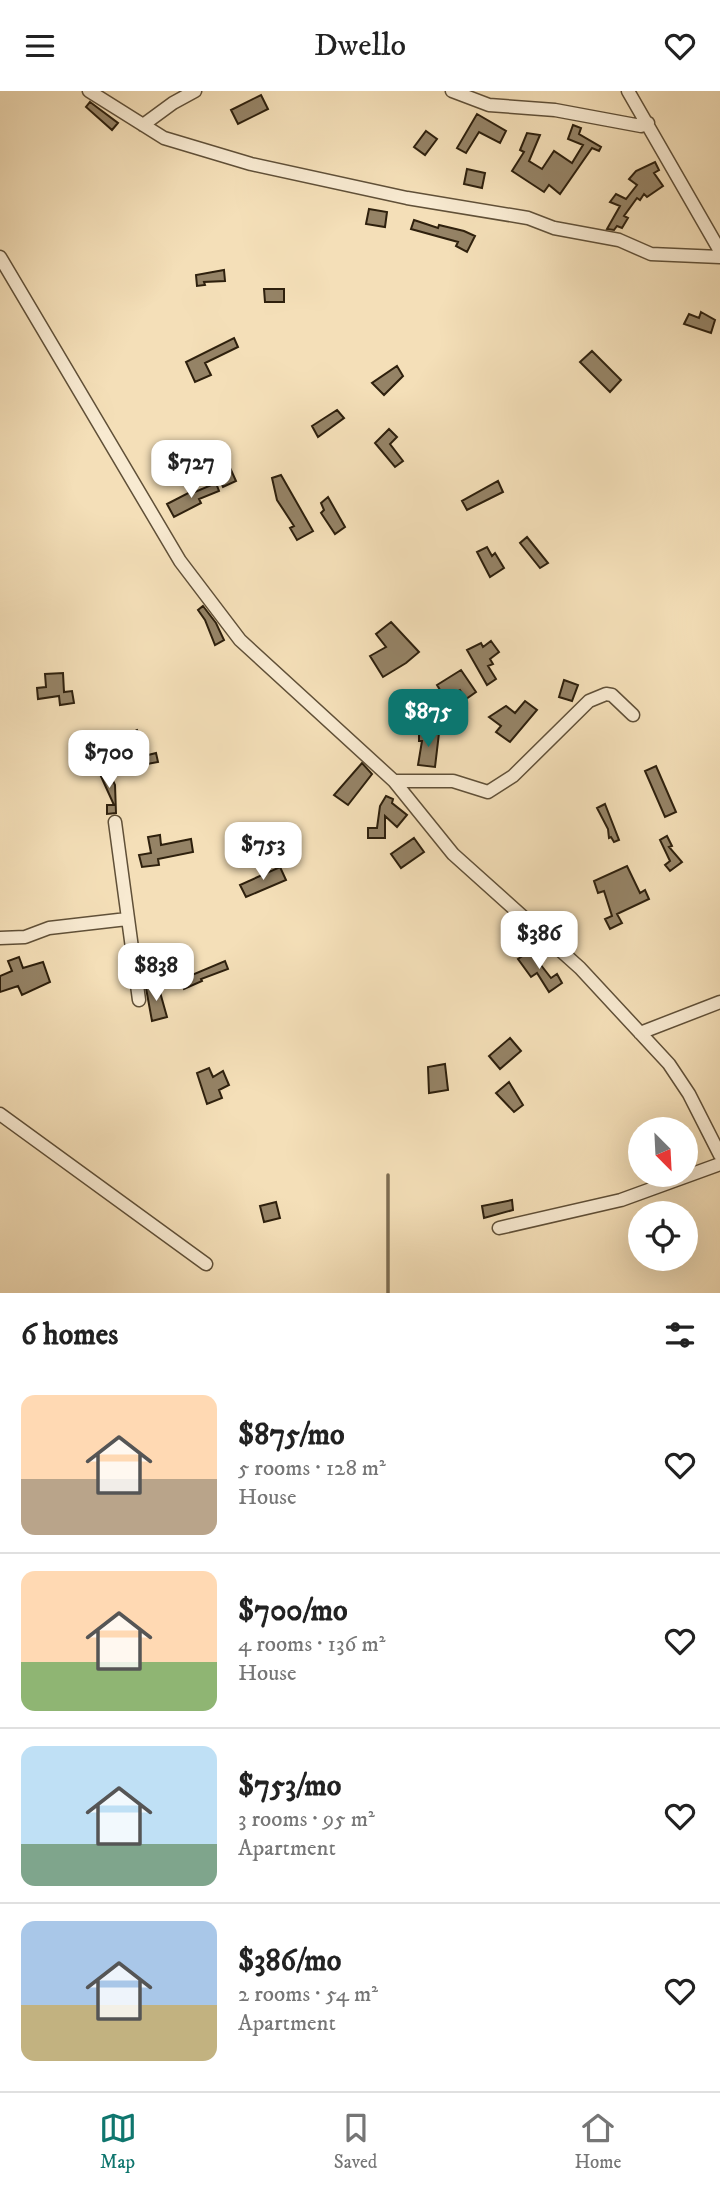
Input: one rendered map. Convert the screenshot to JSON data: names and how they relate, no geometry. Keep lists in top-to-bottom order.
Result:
{
  "north": "bottom right",
  "page": {
    "header": "Dwello",
    "price": [
      "$727",
      "$875",
      "$700",
      "$753",
      "$386",
      "$838"
    ],
    "heading": "6 homes",
    "list": [
      {
        "name": "$875/mo",
        "note": "5 rooms · 128 m² · House"
      },
      {
        "name": "$700/mo",
        "note": "4 rooms · 136 m² · House"
      },
      {
        "name": "$753/mo",
        "note": "3 rooms · 95 m² · Apartment"
      },
      {
        "name": "$386/mo",
        "note": "2 rooms · 54 m² · Apartment"
      }
    ],
    "tabs": ["Map", "Saved", "Home"]
  }
}
